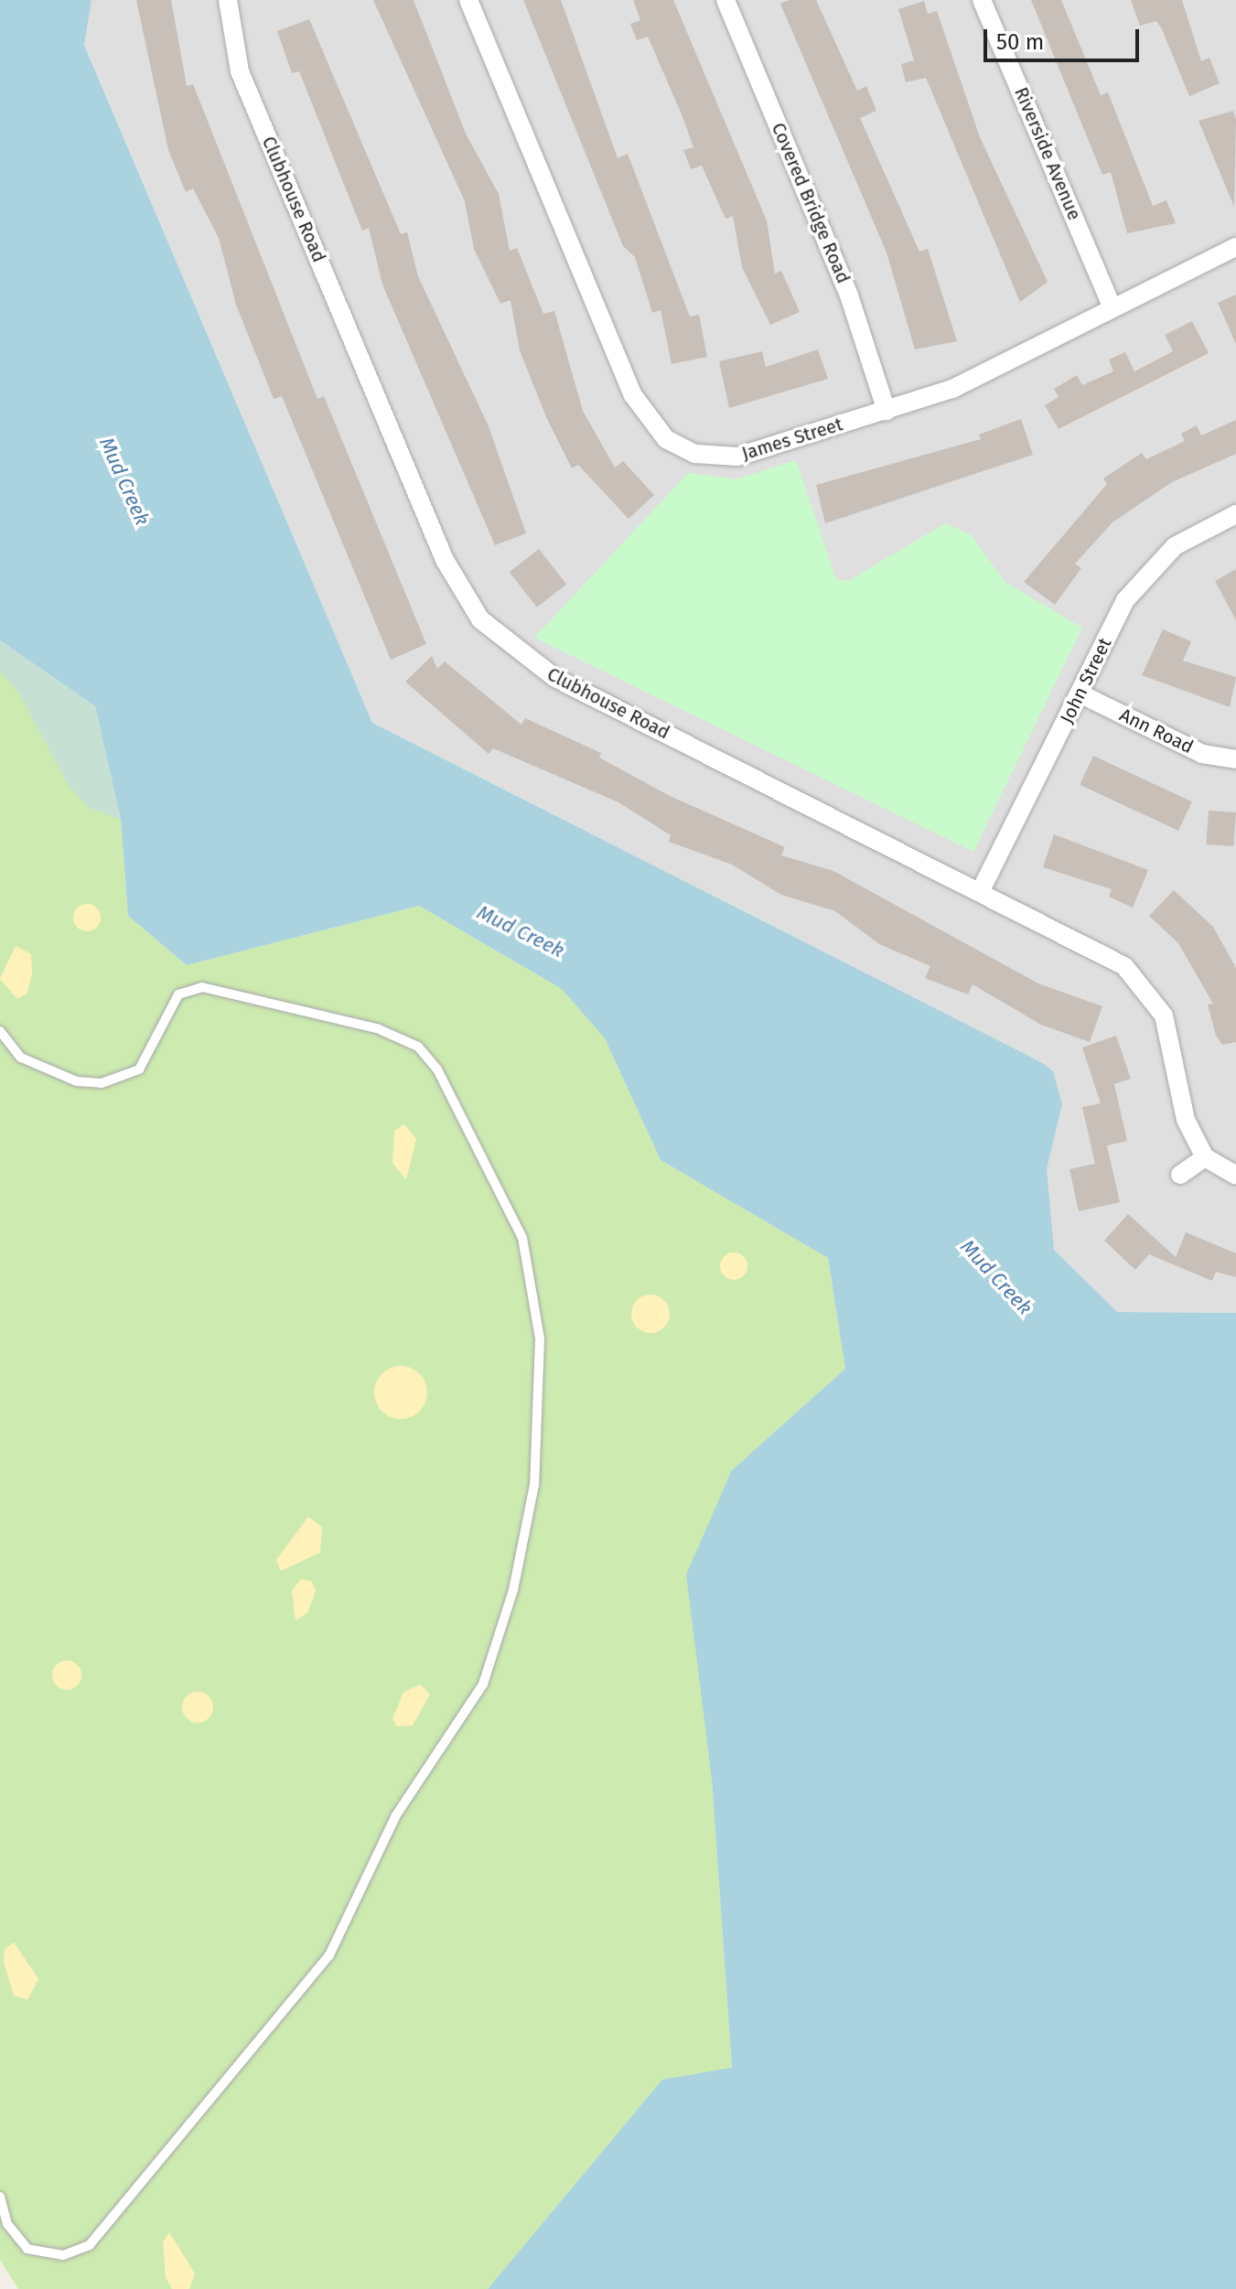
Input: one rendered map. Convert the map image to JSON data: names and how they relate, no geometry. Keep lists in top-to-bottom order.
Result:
{
  "streets": {
    "street": [
      "Riverside Avenue",
      "Clubhouse Road",
      "Covered Bridge Road",
      "James Street",
      "John Street",
      "Ann Road"
    ]
  },
  "crossings": [
    ["Riverside Avenue", "James Street"],
    ["Clubhouse Road", "John Street"],
    ["Covered Bridge Road", "James Street"],
    ["John Street", "Ann Road"]
  ],
  "water": ["Mud Creek"],
  "scale_bar": "50 m"
}
